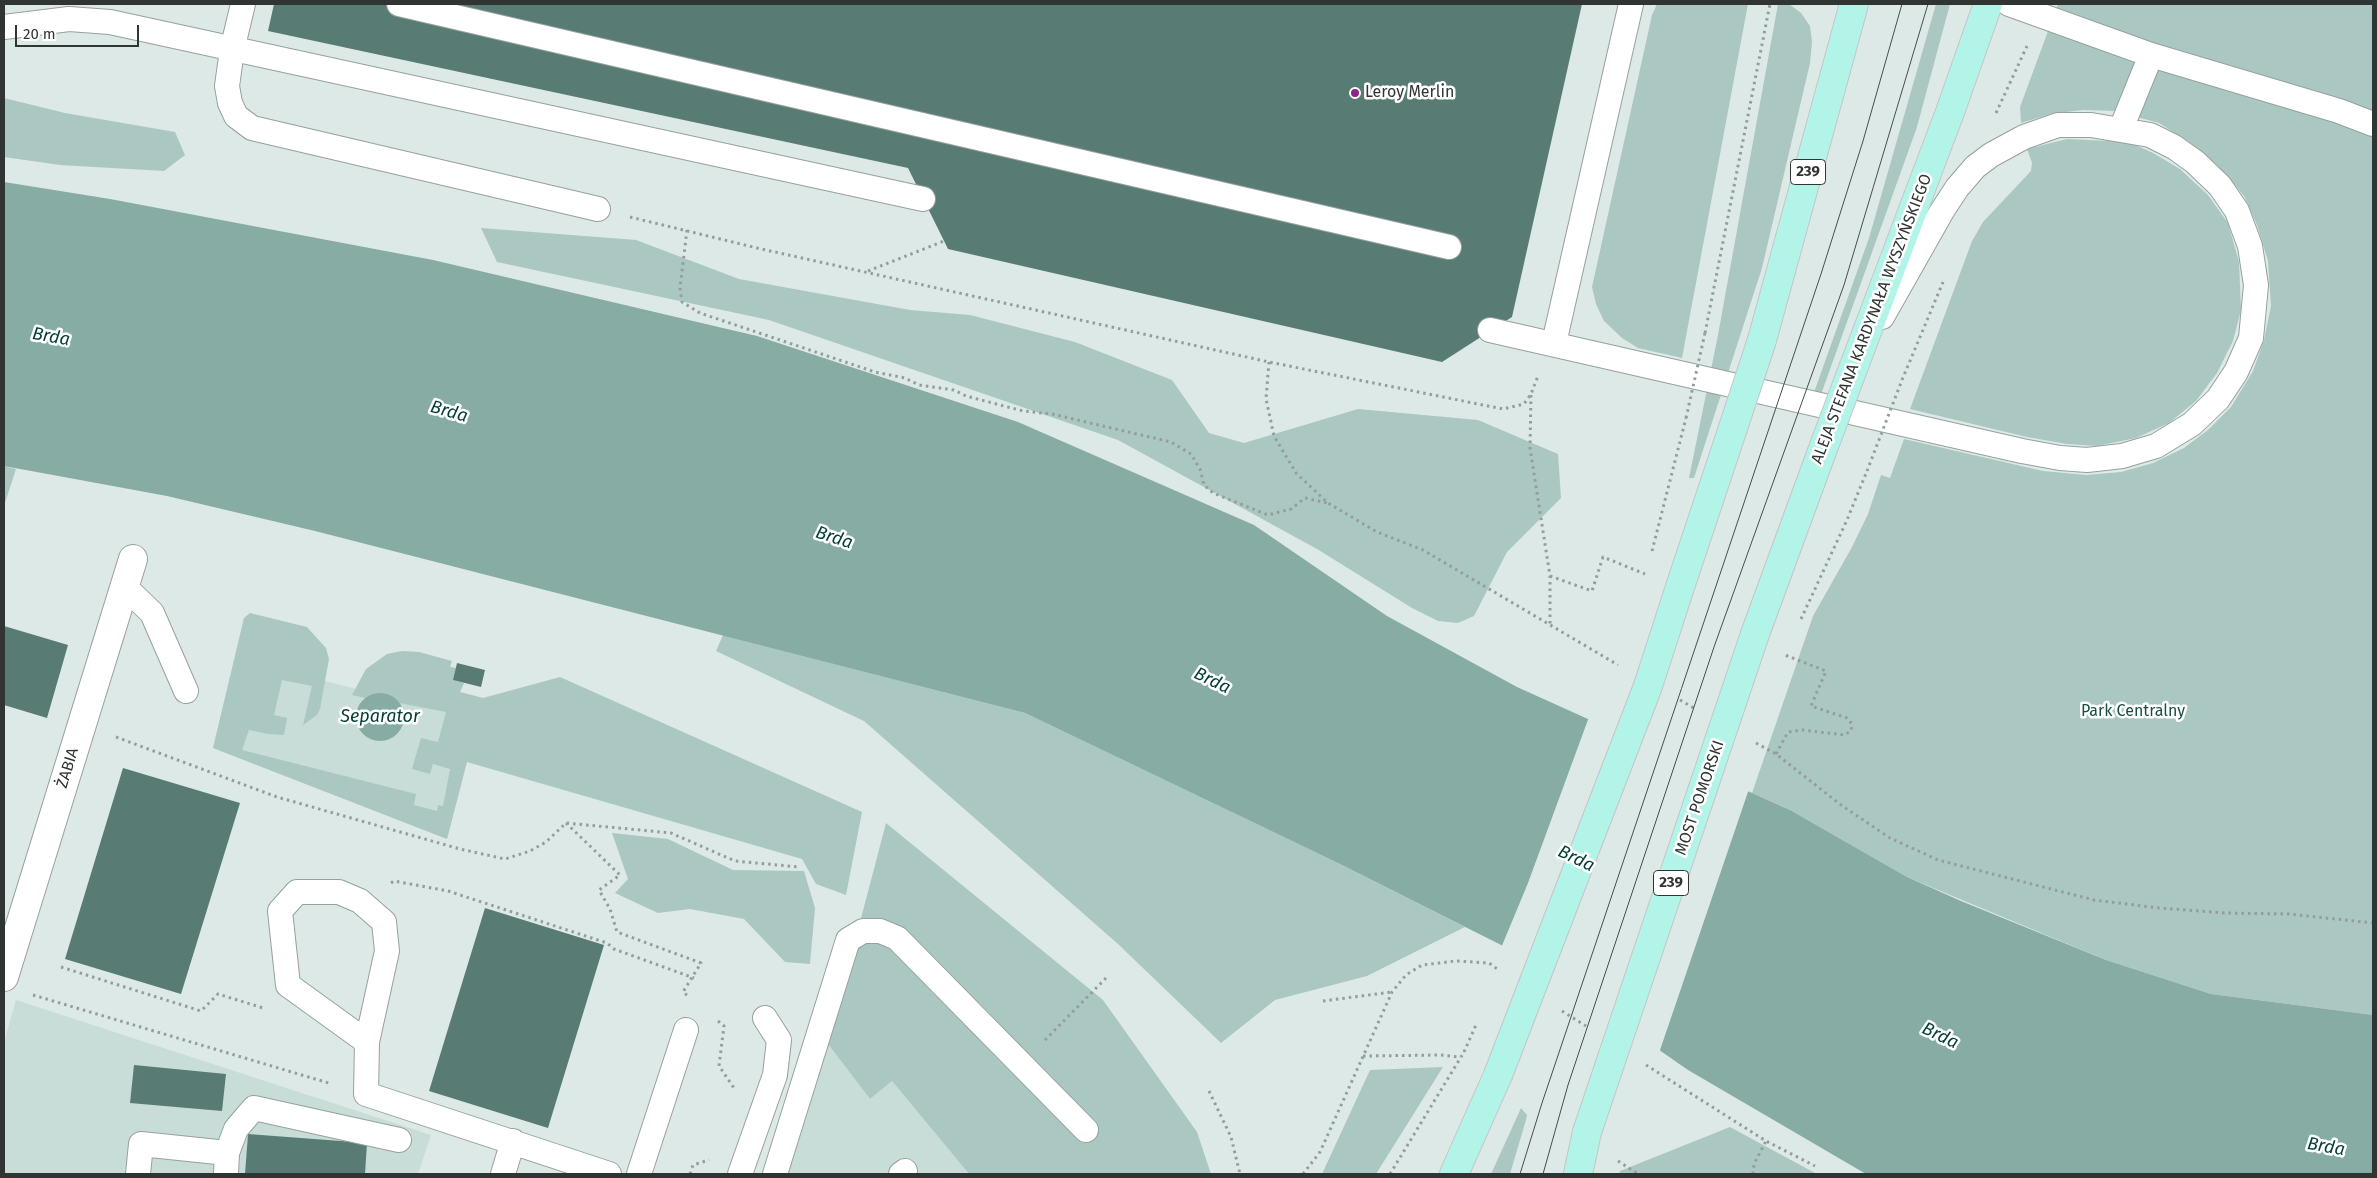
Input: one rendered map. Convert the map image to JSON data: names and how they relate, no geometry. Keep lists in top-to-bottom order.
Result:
{
  "streets": {
    "main road": ["239", "ALEJA STEFANA KARDYNAŁA WYSZYŃSKIEGO", "MOST POMORSKI"],
    "street": ["ŻABIA"]
  },
  "crossings": [
    ["ALEJA STEFANA KARDYNAŁA WYSZYŃSKIEGO", "MOST POMORSKI"]
  ],
  "water": ["Brda", "Separator"],
  "parks": ["Park Centralny"],
  "places": ["Leroy Merlin"],
  "scale_bar": "20 m"
}
